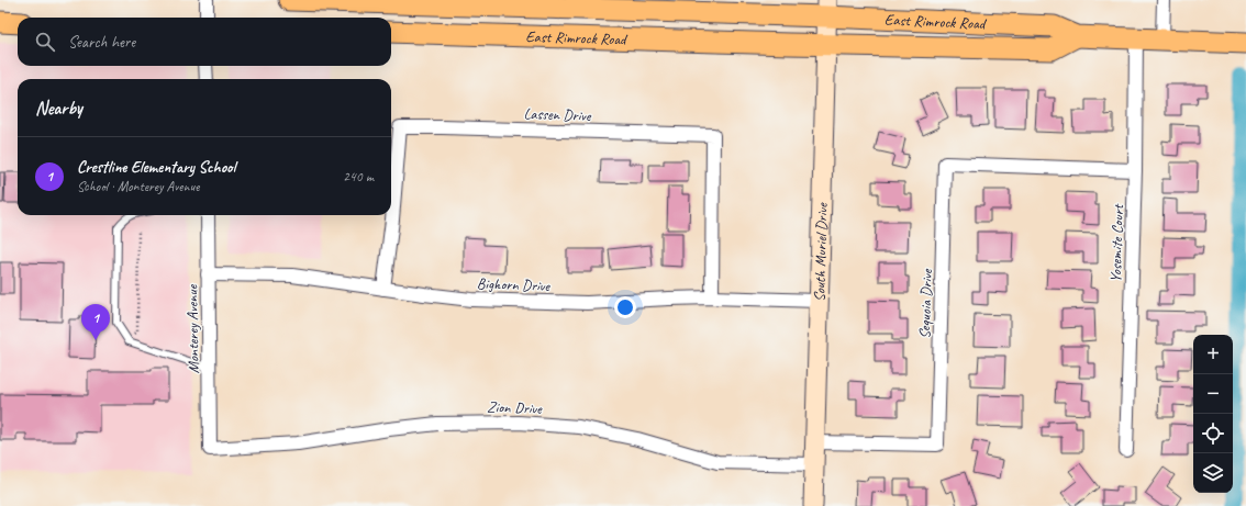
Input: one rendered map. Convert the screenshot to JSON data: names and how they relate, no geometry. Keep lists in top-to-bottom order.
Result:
{
  "streets": {
    "main road": ["East Rimrock Road"],
    "street": [
      "Lassen Drive",
      "Yosemite Court",
      "South Muriel Drive",
      "Bighorn Drive",
      "Sequoia Drive",
      "Monterey Avenue",
      "Zion Drive"
    ]
  },
  "crossings": [
    ["East Rimrock Road", "Yosemite Court"],
    ["East Rimrock Road", "South Muriel Drive"],
    ["Lassen Drive", "Bighorn Drive"],
    ["Yosemite Court", "Sequoia Drive"],
    ["South Muriel Drive", "Bighorn Drive"],
    ["South Muriel Drive", "Sequoia Drive"],
    ["South Muriel Drive", "Zion Drive"],
    ["Bighorn Drive", "Monterey Avenue"],
    ["Monterey Avenue", "Zion Drive"]
  ],
  "page": {
    "search": "Search here",
    "heading": "Nearby",
    "list": [
      {
        "mark": "1",
        "name": "Crestline Elementary School",
        "note": "School · Monterey Avenue",
        "value": "240 m"
      }
    ],
    "pins": "1",
    "map_buttons": ["+", "−"]
  }
}
